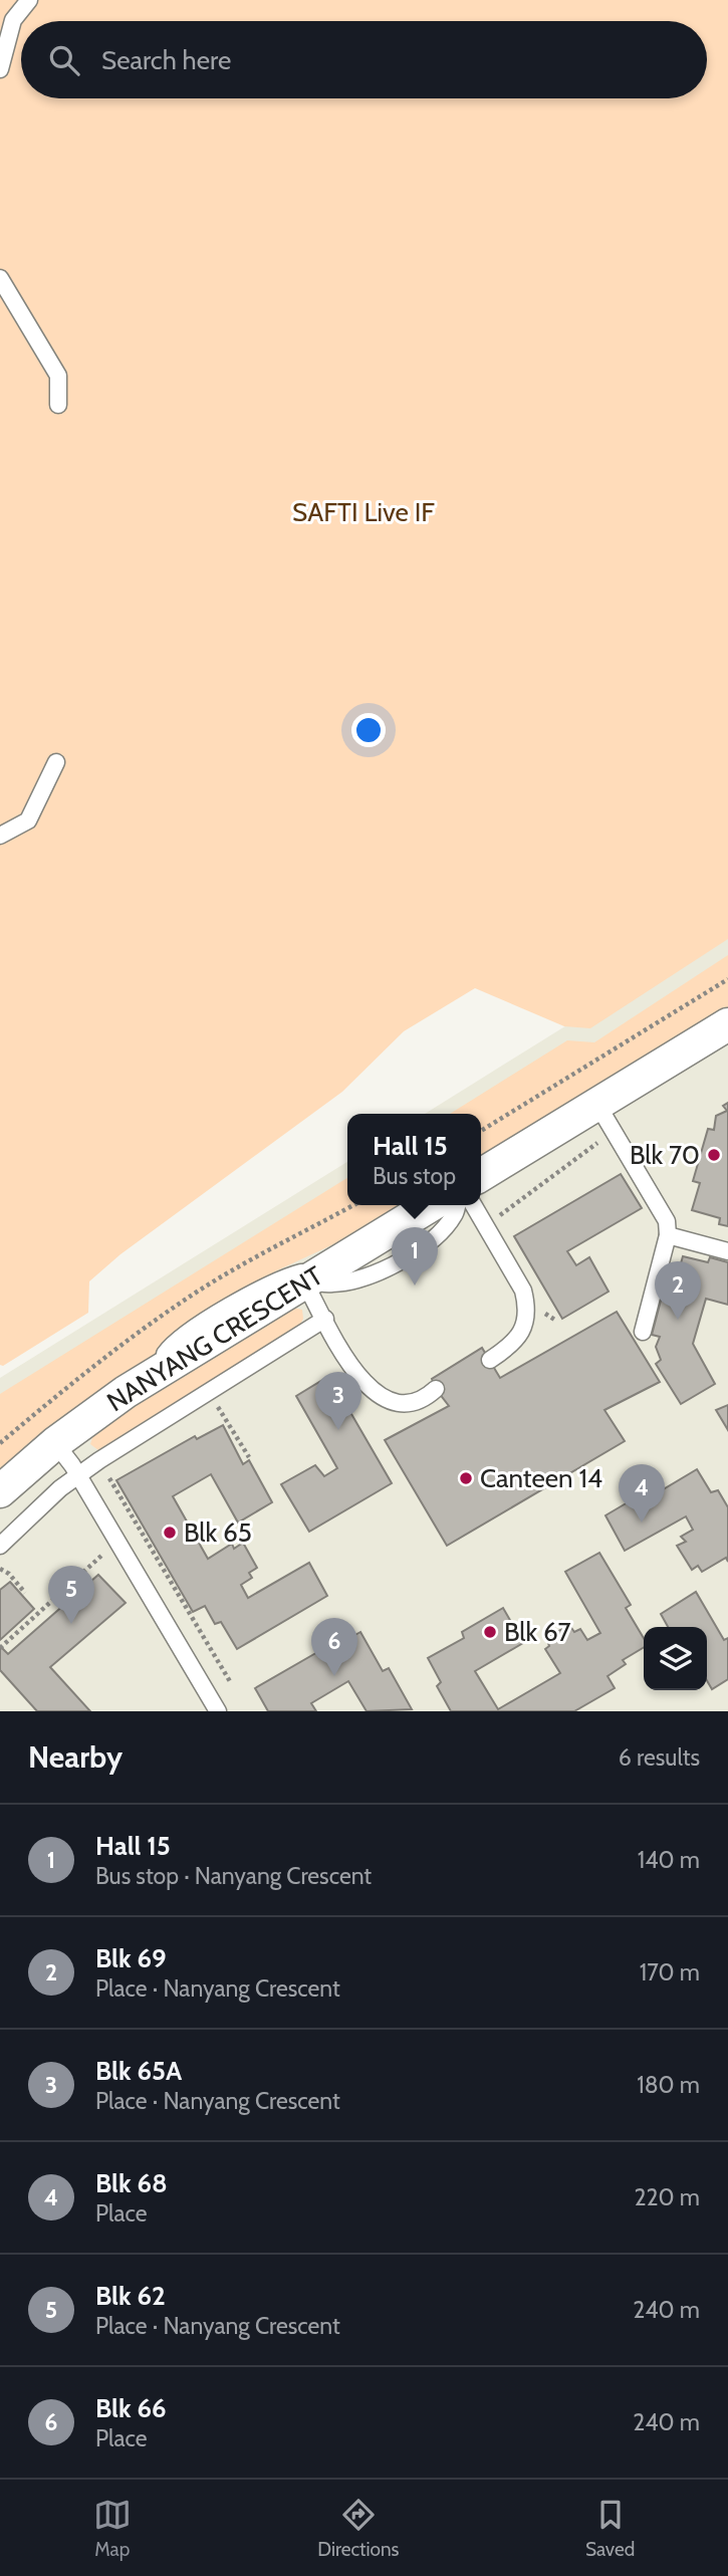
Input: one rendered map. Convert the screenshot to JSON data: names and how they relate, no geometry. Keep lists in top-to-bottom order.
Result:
{
  "streets": {
    "street": ["NANYANG CRESCENT"]
  },
  "parks": ["SAFTI Live IF"],
  "places": [
    "Blk 70",
    "Canteen 14",
    "Blk 65",
    "Blk 67"
  ],
  "page": {
    "search": "Search here",
    "popup": ["Hall 15", "Bus stop"],
    "pins": [
      "1",
      "2",
      "3",
      "4",
      "5",
      "6"
    ],
    "heading": ["Nearby", "6 results"],
    "list": [
      {
        "mark": "1",
        "name": "Hall 15",
        "note": "Bus stop · Nanyang Crescent",
        "value": "140 m"
      },
      {
        "mark": "2",
        "name": "Blk 69",
        "note": "Place · Nanyang Crescent",
        "value": "170 m"
      },
      {
        "mark": "3",
        "name": "Blk 65A",
        "note": "Place · Nanyang Crescent",
        "value": "180 m"
      },
      {
        "mark": "4",
        "name": "Blk 68",
        "note": "Place",
        "value": "220 m"
      },
      {
        "mark": "5",
        "name": "Blk 62",
        "note": "Place · Nanyang Crescent",
        "value": "240 m"
      },
      {
        "mark": "6",
        "name": "Blk 66",
        "note": "Place",
        "value": "240 m"
      }
    ],
    "nav": ["Map", "Directions", "Saved"]
  }
}
